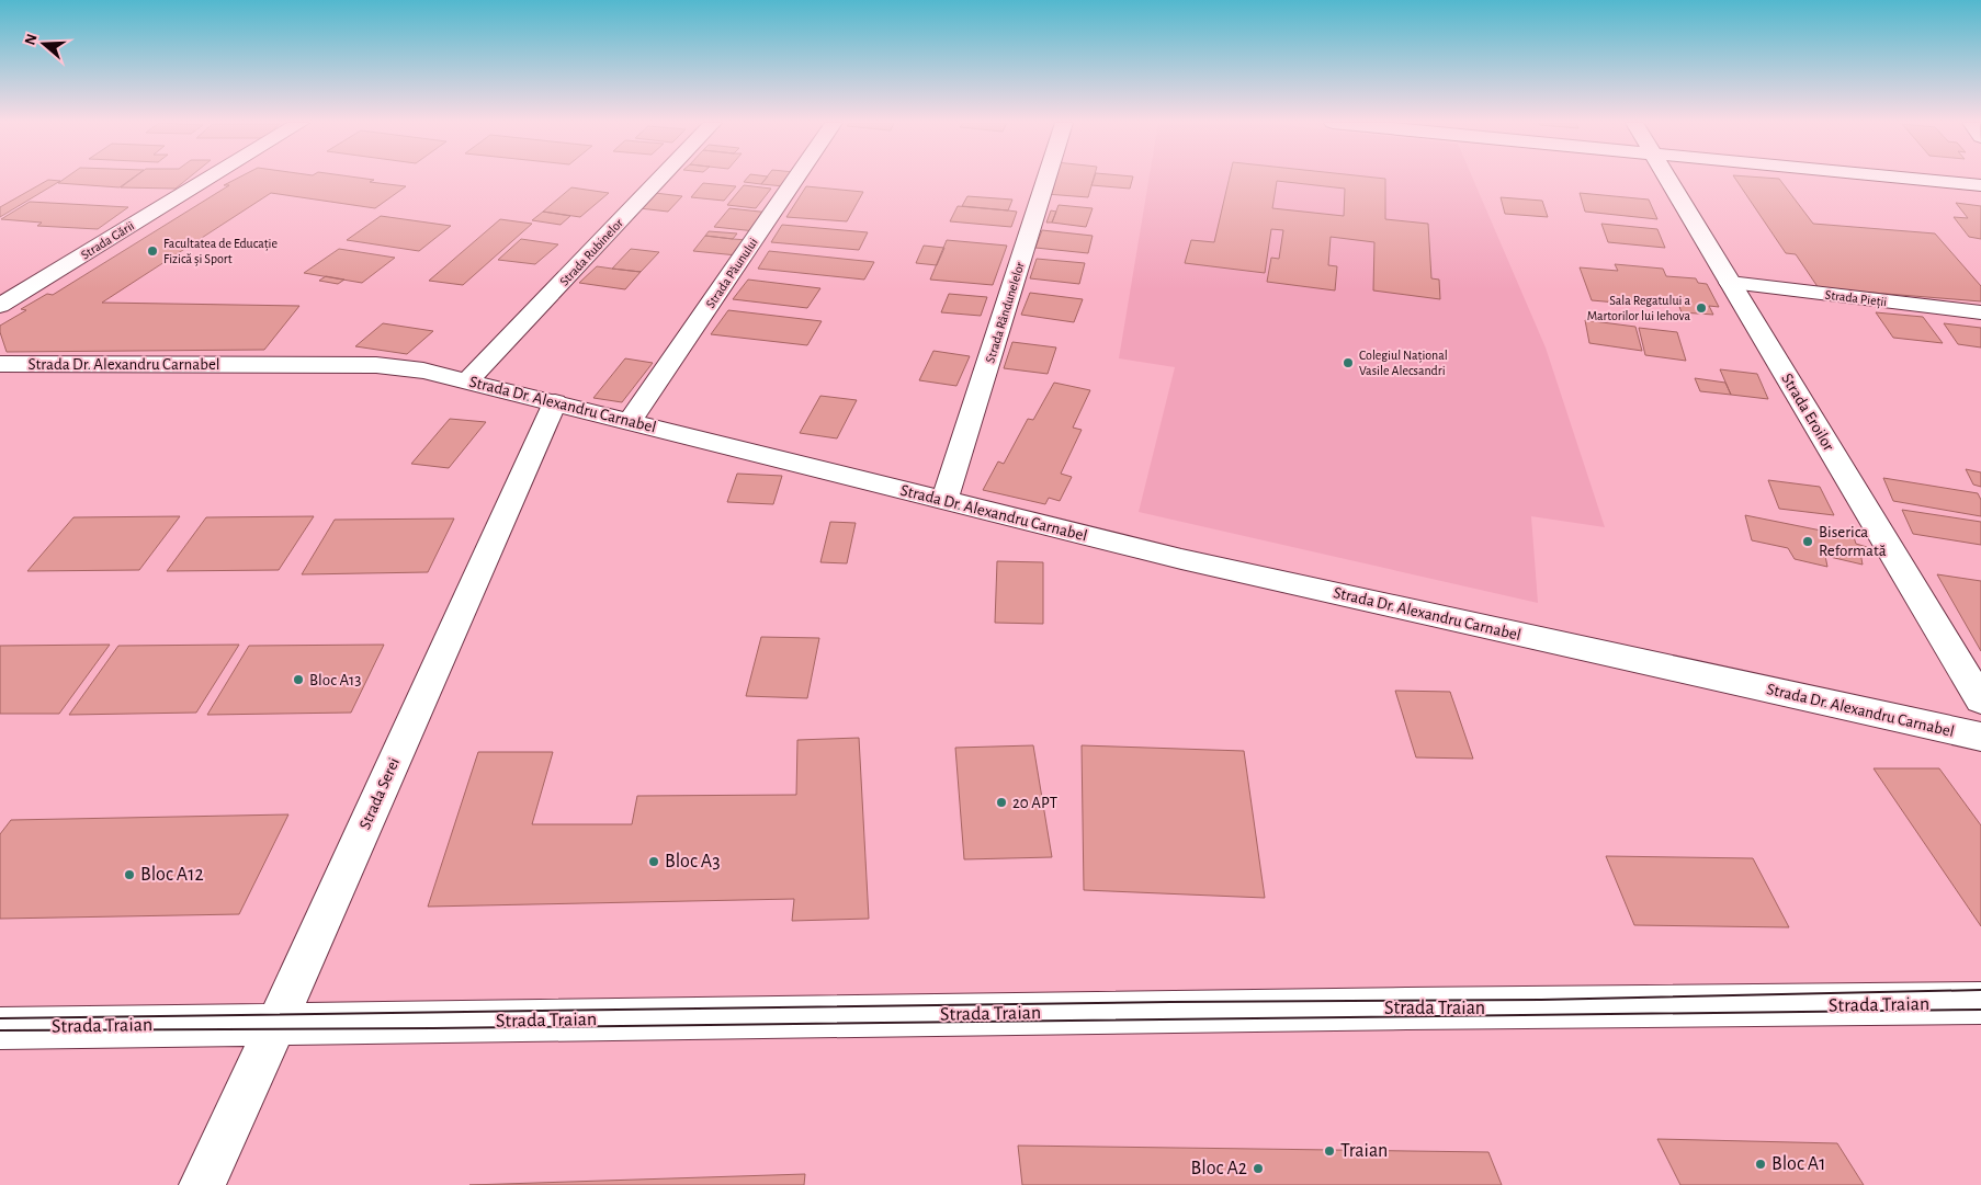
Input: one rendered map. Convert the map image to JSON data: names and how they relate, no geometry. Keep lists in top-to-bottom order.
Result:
{
  "streets": {
    "street": [
      "Strada Gării",
      "Strada Rubinelor",
      "Strada Păunului",
      "Strada Pieții",
      "Strada Rândunelelor",
      "Strada Dr. Alexandru Carnabel",
      "Strada Eroilor",
      "Strada Serei",
      "Strada Traian"
    ]
  },
  "crossings": [
    ["Strada Rubinelor", "Strada Dr. Alexandru Carnabel"],
    ["Strada Păunului", "Strada Dr. Alexandru Carnabel"],
    ["Strada Pieții", "Strada Eroilor"],
    ["Strada Rândunelelor", "Strada Dr. Alexandru Carnabel"],
    ["Strada Dr. Alexandru Carnabel", "Strada Serei"],
    ["Strada Serei", "Strada Traian"]
  ],
  "places": [
    "Facultatea de Educație Fizică și Sport",
    "Sala Regatului a Martorilor lui Iehova",
    "Colegiul Național Vasile Alecsandri",
    "Biserica Reformată",
    "Bloc A13",
    "20 APT",
    "Bloc A3",
    "Bloc A12",
    "Traian",
    "Bloc A1",
    "Bloc A2"
  ],
  "north": "left"
}
